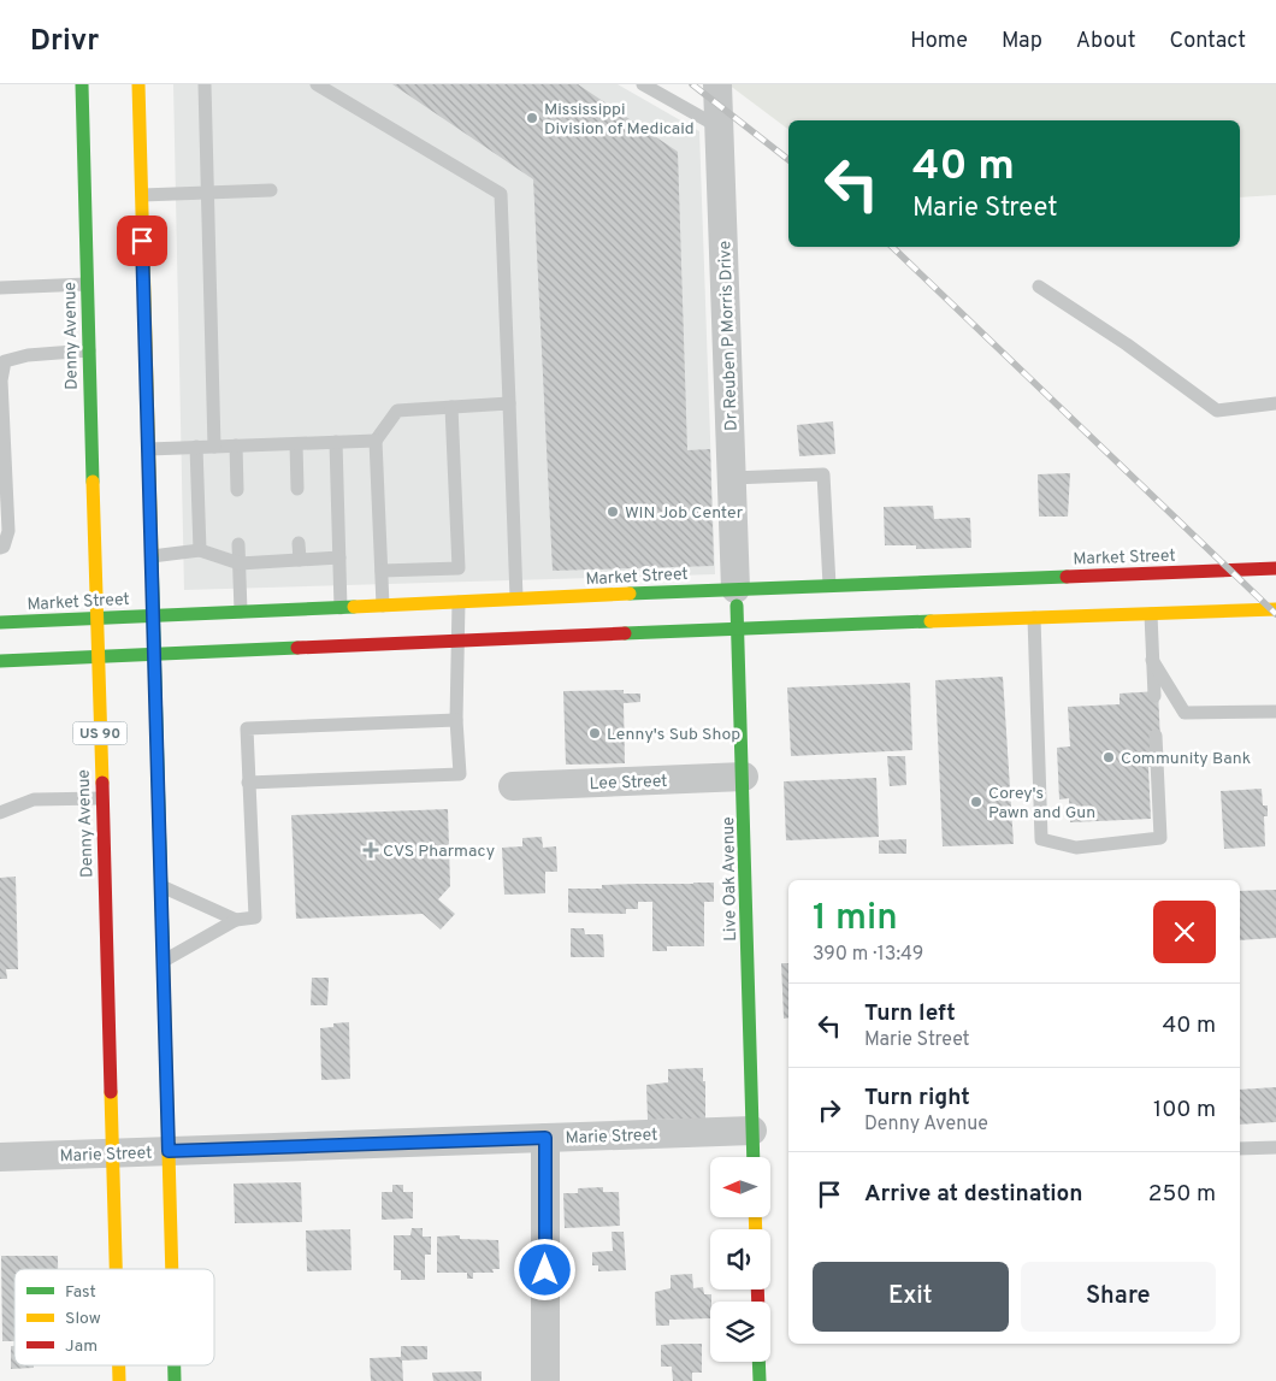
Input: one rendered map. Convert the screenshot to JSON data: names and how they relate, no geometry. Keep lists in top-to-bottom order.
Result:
{
  "streets": {
    "main road": [
      "Denny Avenue",
      "Market Street",
      "US 90",
      "Live Oak Avenue"
    ],
    "street": ["Dr Reuben P Morris Drive", "Lee Street", "Marie Street"]
  },
  "crossings": [
    ["Denny Avenue", "Market Street"],
    ["Denny Avenue", "Marie Street"],
    ["Dr Reuben P Morris Drive", "Market Street"],
    ["Dr Reuben P Morris Drive", "Live Oak Avenue"],
    ["Market Street", "Live Oak Avenue"],
    ["Lee Street", "Live Oak Avenue"],
    ["Live Oak Avenue", "Marie Street"]
  ],
  "places": {
    "other": [
      "Mississippi Division of Medicaid",
      "WIN Job Center",
      "Lenny's Sub Shop",
      "Community Bank",
      "Corey's Pawn and Gun"
    ],
    "health": ["CVS Pharmacy"]
  },
  "legend": ["Fast", "Slow", "Jam"],
  "north": "left",
  "page": {
    "header": "Drivr",
    "nav": [
      "Home",
      "Map",
      "About",
      "Contact"
    ],
    "turn": ["40 m", "Marie Street"],
    "heading": ["1 min", "390 m · 13:49"],
    "list": [
      {
        "name": "Turn left",
        "note": "Marie Street",
        "value": "40 m"
      },
      {
        "name": "Turn right",
        "note": "Denny Avenue",
        "value": "100 m"
      },
      {
        "name": "Arrive at destination",
        "value": "250 m"
      }
    ],
    "buttons": ["Exit", "Share"]
  }
}
